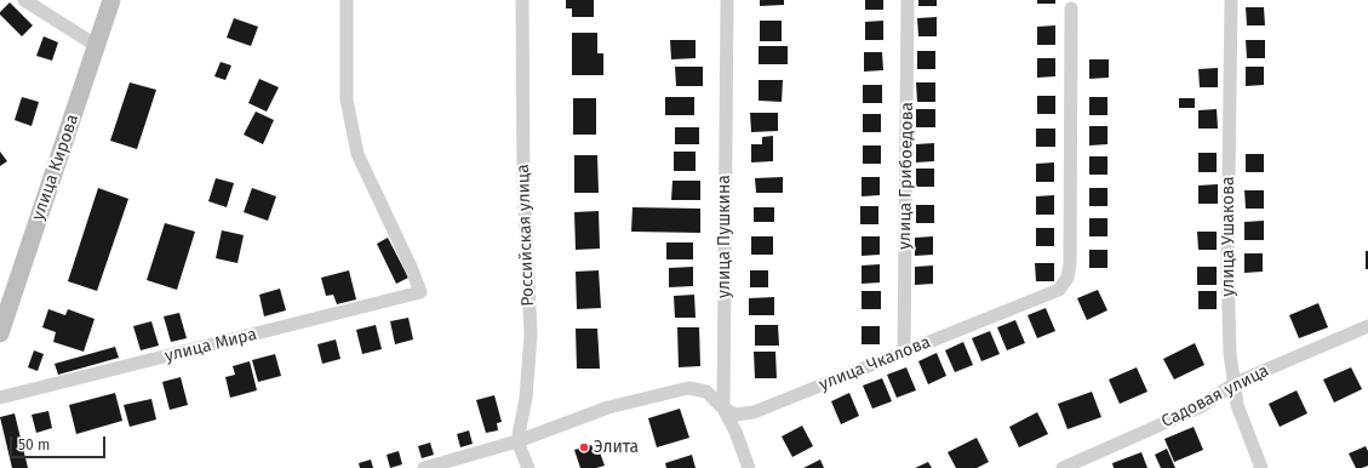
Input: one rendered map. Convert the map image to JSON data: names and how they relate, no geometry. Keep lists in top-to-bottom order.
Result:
{
  "streets": {
    "main road": ["улица Кирова"],
    "street": [
      "улица Грибоедова",
      "Российская улица",
      "улица Пушкина",
      "улица Ушакова",
      "улица Мира",
      "улица Чкалова",
      "Садовая улица"
    ]
  },
  "crossings": [
    ["улица Грибоедова", "улица Чкалова"],
    ["улица Пушкина", "улица Чкалова"],
    ["улица Ушакова", "Садовая улица"]
  ],
  "places": ["Элита"],
  "scale_bar": "50 m"
}
